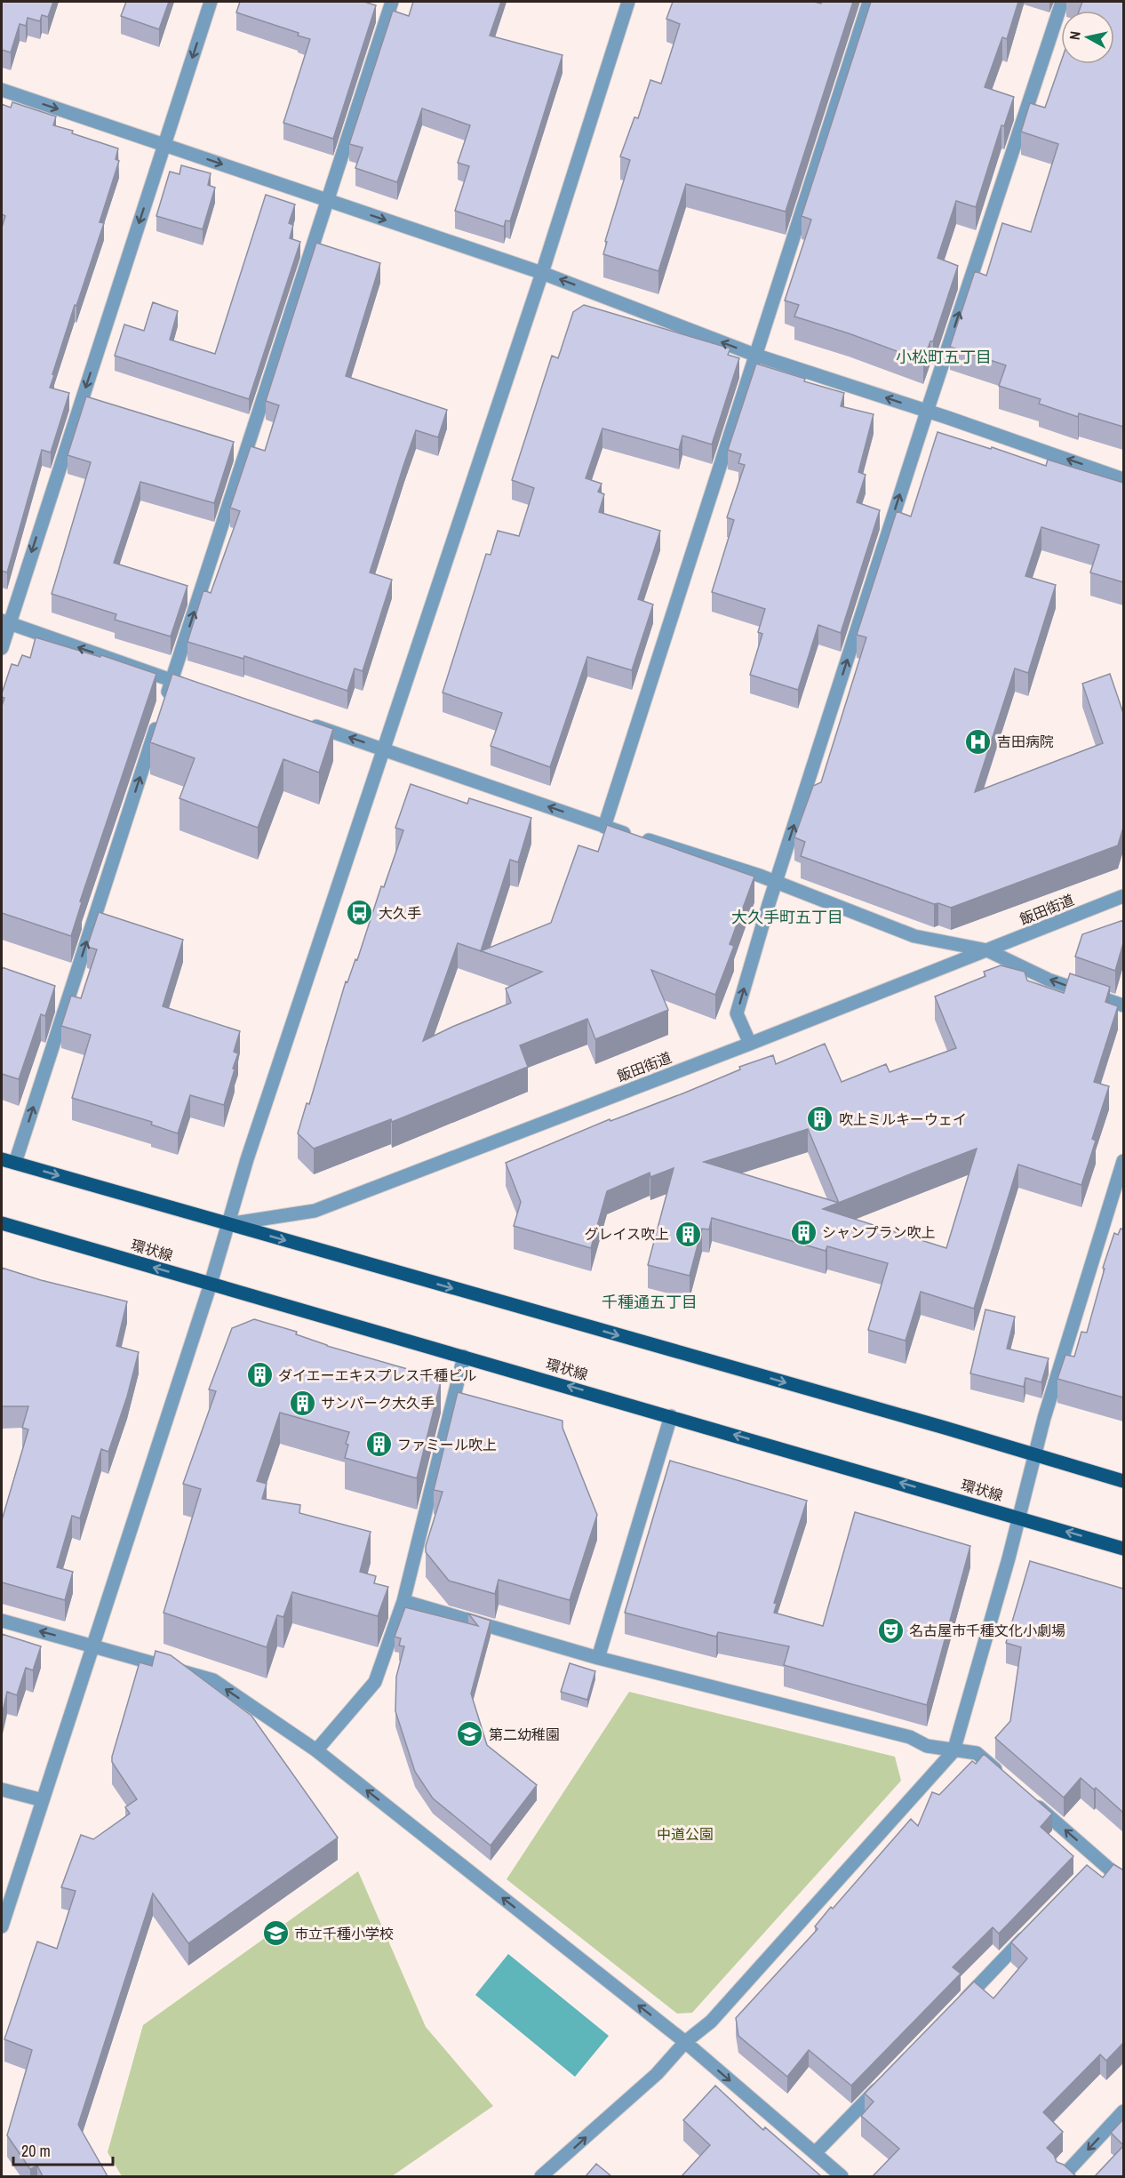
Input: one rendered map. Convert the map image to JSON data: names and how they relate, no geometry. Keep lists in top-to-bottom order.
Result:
{
  "streets": {
    "main road": ["環状線"],
    "street": ["飯田街道"]
  },
  "districts": ["小松町五丁目", "大久手町五丁目", "千種通五丁目"],
  "parks": ["中道公園"],
  "places": {
    "hospital": ["吉田病院"],
    "bus stop": ["大久手"],
    "building": [
      "吹上ミルキーウェイ",
      "シャンプラン吹上",
      "グレイス吹上",
      "ダイエーエキスプレス千種ビル",
      "サンパーク大久手",
      "ファミール吹上"
    ],
    "theatre": ["名古屋市千種文化小劇場"],
    "school or university": ["第二幼稚園", "市立千種小学校"]
  },
  "scale_bar": "20 m",
  "north": "left"
}
